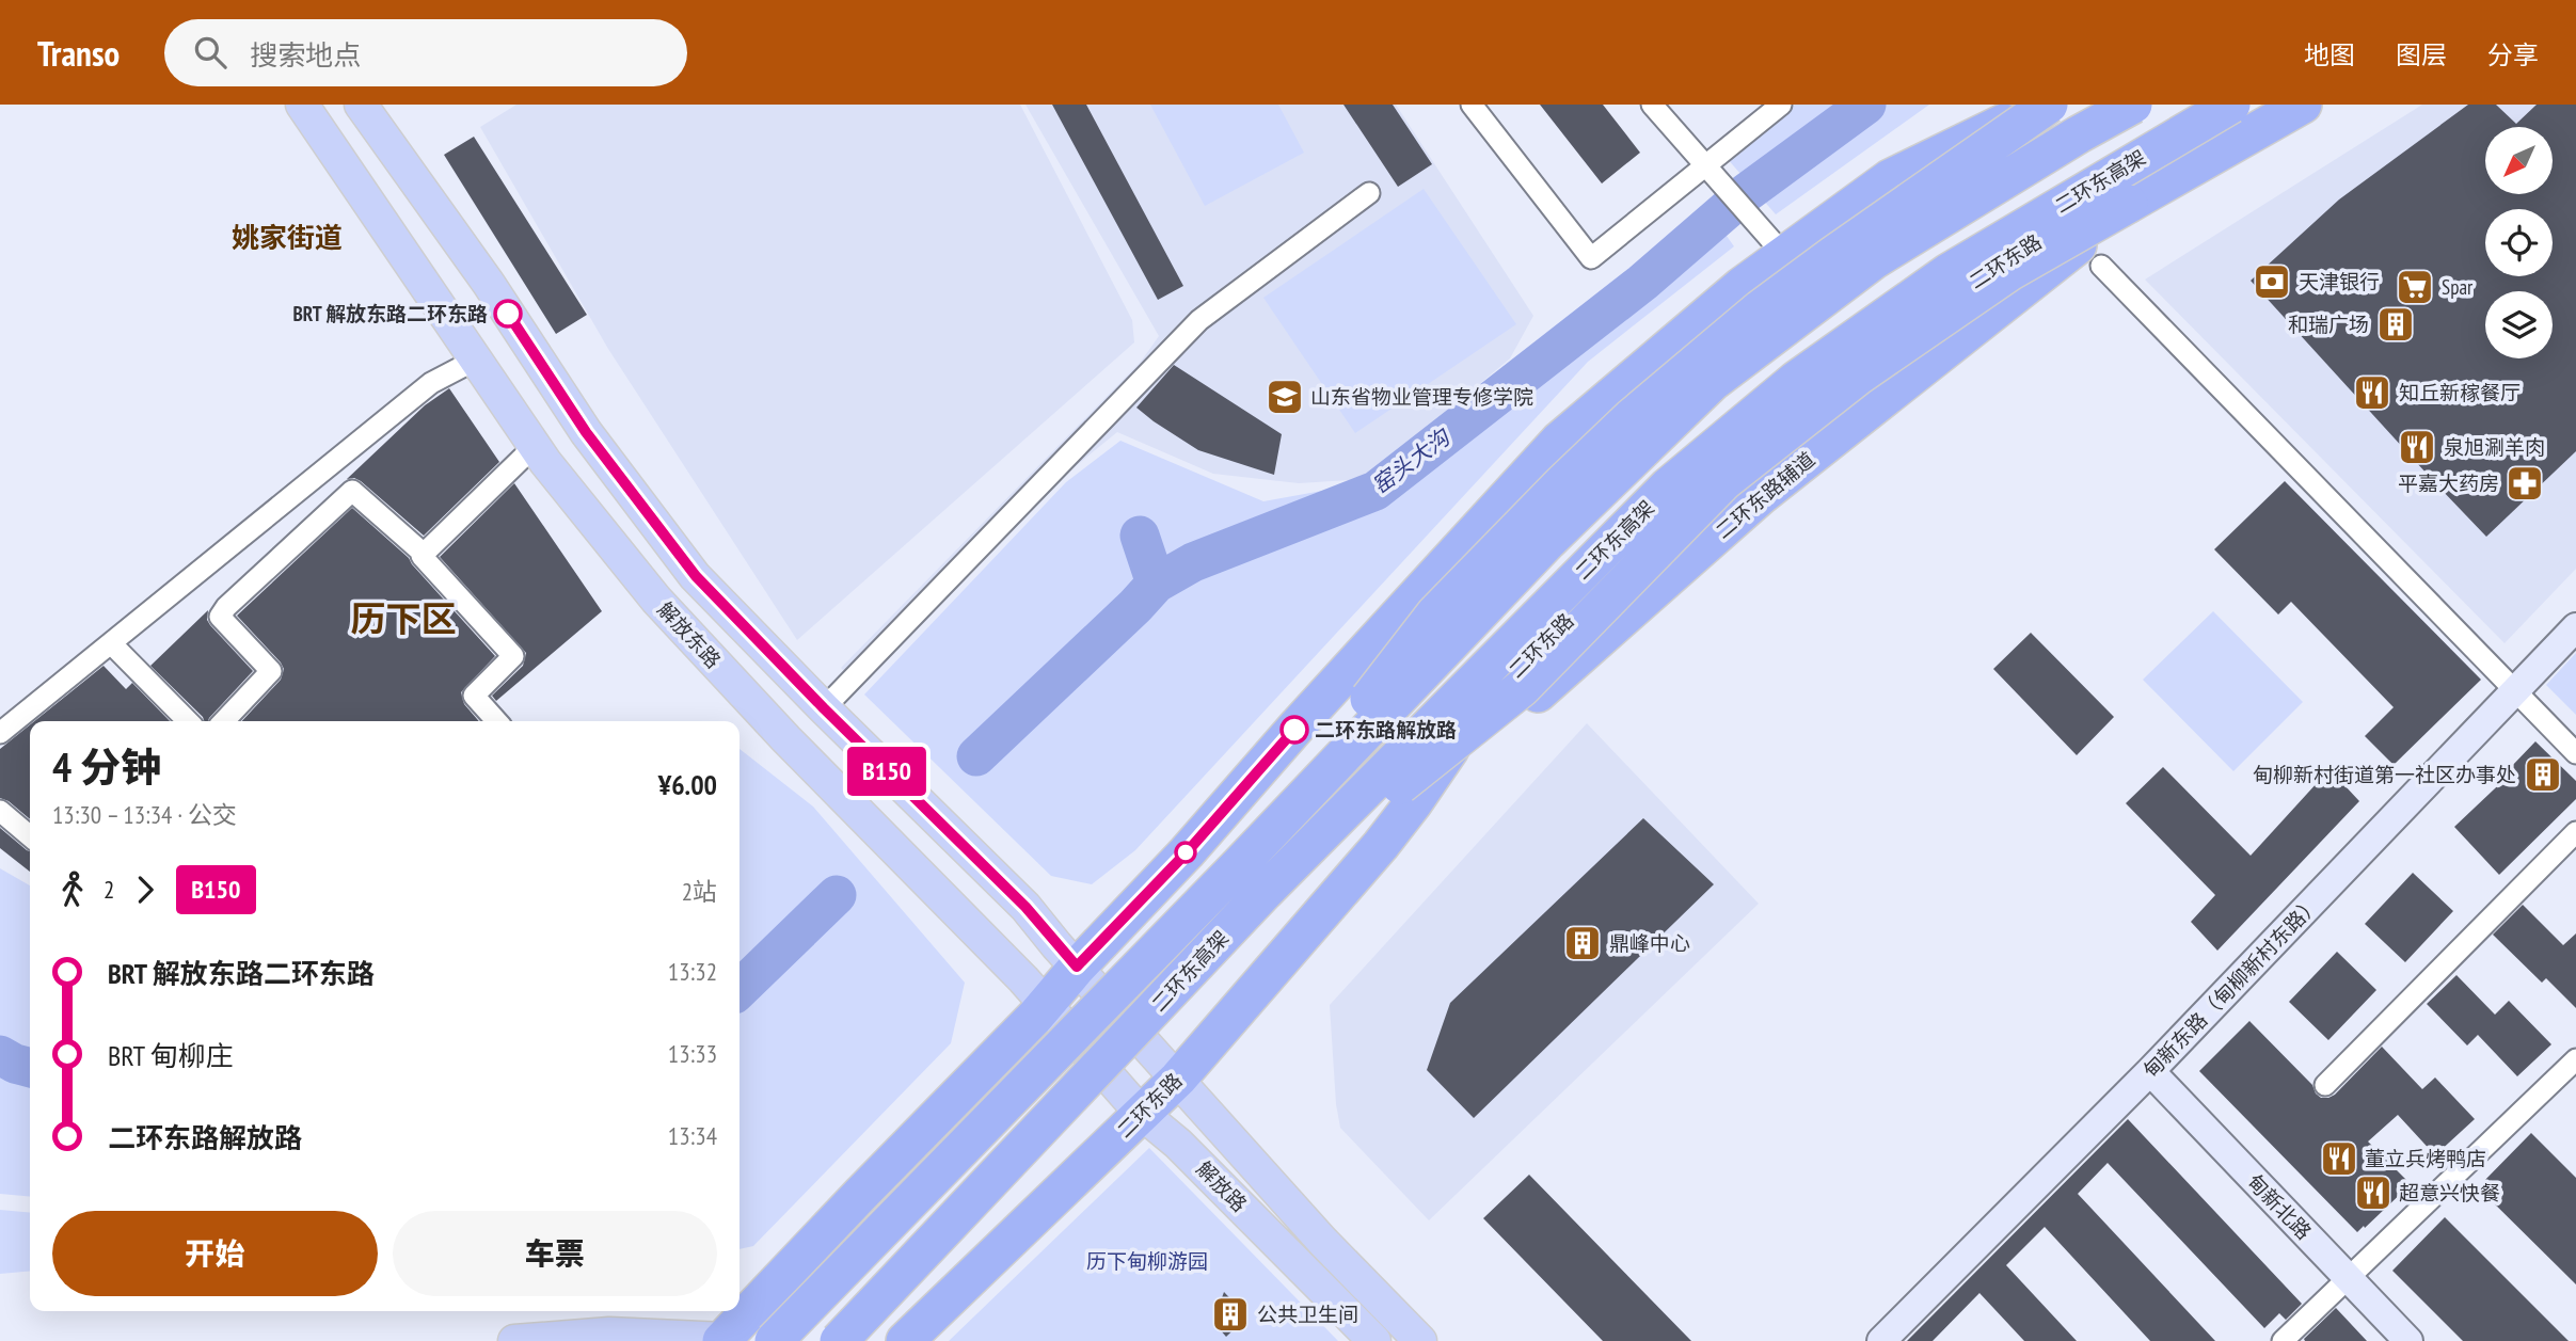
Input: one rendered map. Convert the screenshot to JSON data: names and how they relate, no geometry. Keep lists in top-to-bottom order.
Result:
{
  "streets": {
    "highway": ["二环东高架", "二环东路", "二环东路辅道"],
    "main road": ["解放东路", "解放路"],
    "street": ["甸新东路（甸柳新村东路）", "甸新北路"]
  },
  "crossings": [
    ["二环东路", "二环东路辅道"],
    ["二环东路", "解放东路"],
    ["二环东路", "解放路"],
    ["解放东路", "解放路"],
    ["甸新东路（甸柳新村东路）", "甸新北路"]
  ],
  "districts": ["姚家街道", "历下区"],
  "water": ["窑头大沟"],
  "parks": ["历下甸柳游园"],
  "places": {
    "bank": ["天津银行"],
    "supermarket": ["Spar"],
    "other": ["BRT 解放东路二环东路", "二环东路解放路"],
    "building": [
      "和瑞广场",
      "甸柳新村街道第一社区办事处",
      "鼎峰中心",
      "公共卫生间"
    ],
    "restaurant": [
      "知丘新稼餐厅",
      "泉旭涮羊肉",
      "董立兵烤鸭店",
      "超意兴快餐"
    ],
    "school or university": ["山东省物业管理专修学院"],
    "pharmacy": ["平嘉大药房"]
  },
  "lines": ["bus line B150"],
  "north": "bottom left",
  "page": {
    "header": "Transo",
    "search": "搜索地点",
    "nav": ["地图", "图层", "分享"],
    "on_map": "B150",
    "heading": ["4 分钟", "13:30 – 13:34 · 公交", "¥6.00"],
    "legs": ["2", "B150", "2站"],
    "list": [
      {
        "name": "BRT 解放东路二环东路",
        "value": "13:32"
      },
      {
        "name": "BRT 甸柳庄",
        "value": "13:33"
      },
      {
        "name": "二环东路解放路",
        "value": "13:34"
      }
    ],
    "buttons": ["开始", "车票"]
  }
}
